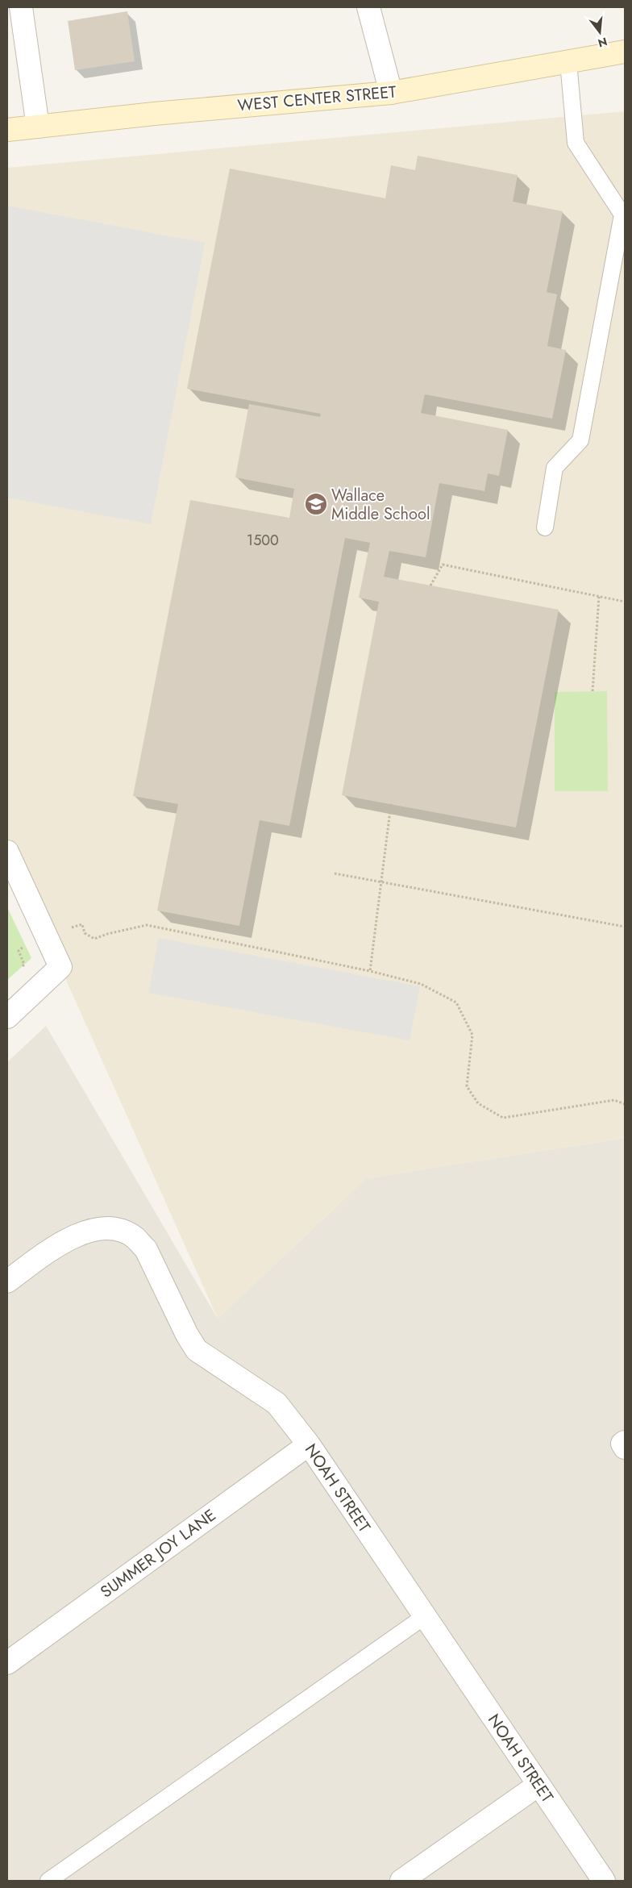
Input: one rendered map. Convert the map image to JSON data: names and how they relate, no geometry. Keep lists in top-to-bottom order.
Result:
{
  "streets": {
    "street": ["WEST CENTER STREET", "NOAH STREET", "SUMMER JOY LANE"]
  },
  "crossings": [
    ["NOAH STREET", "SUMMER JOY LANE"]
  ],
  "places": {
    "school or university": ["Wallace Middle School"]
  },
  "house_numbers": ["1500"],
  "north": "bottom"
}
